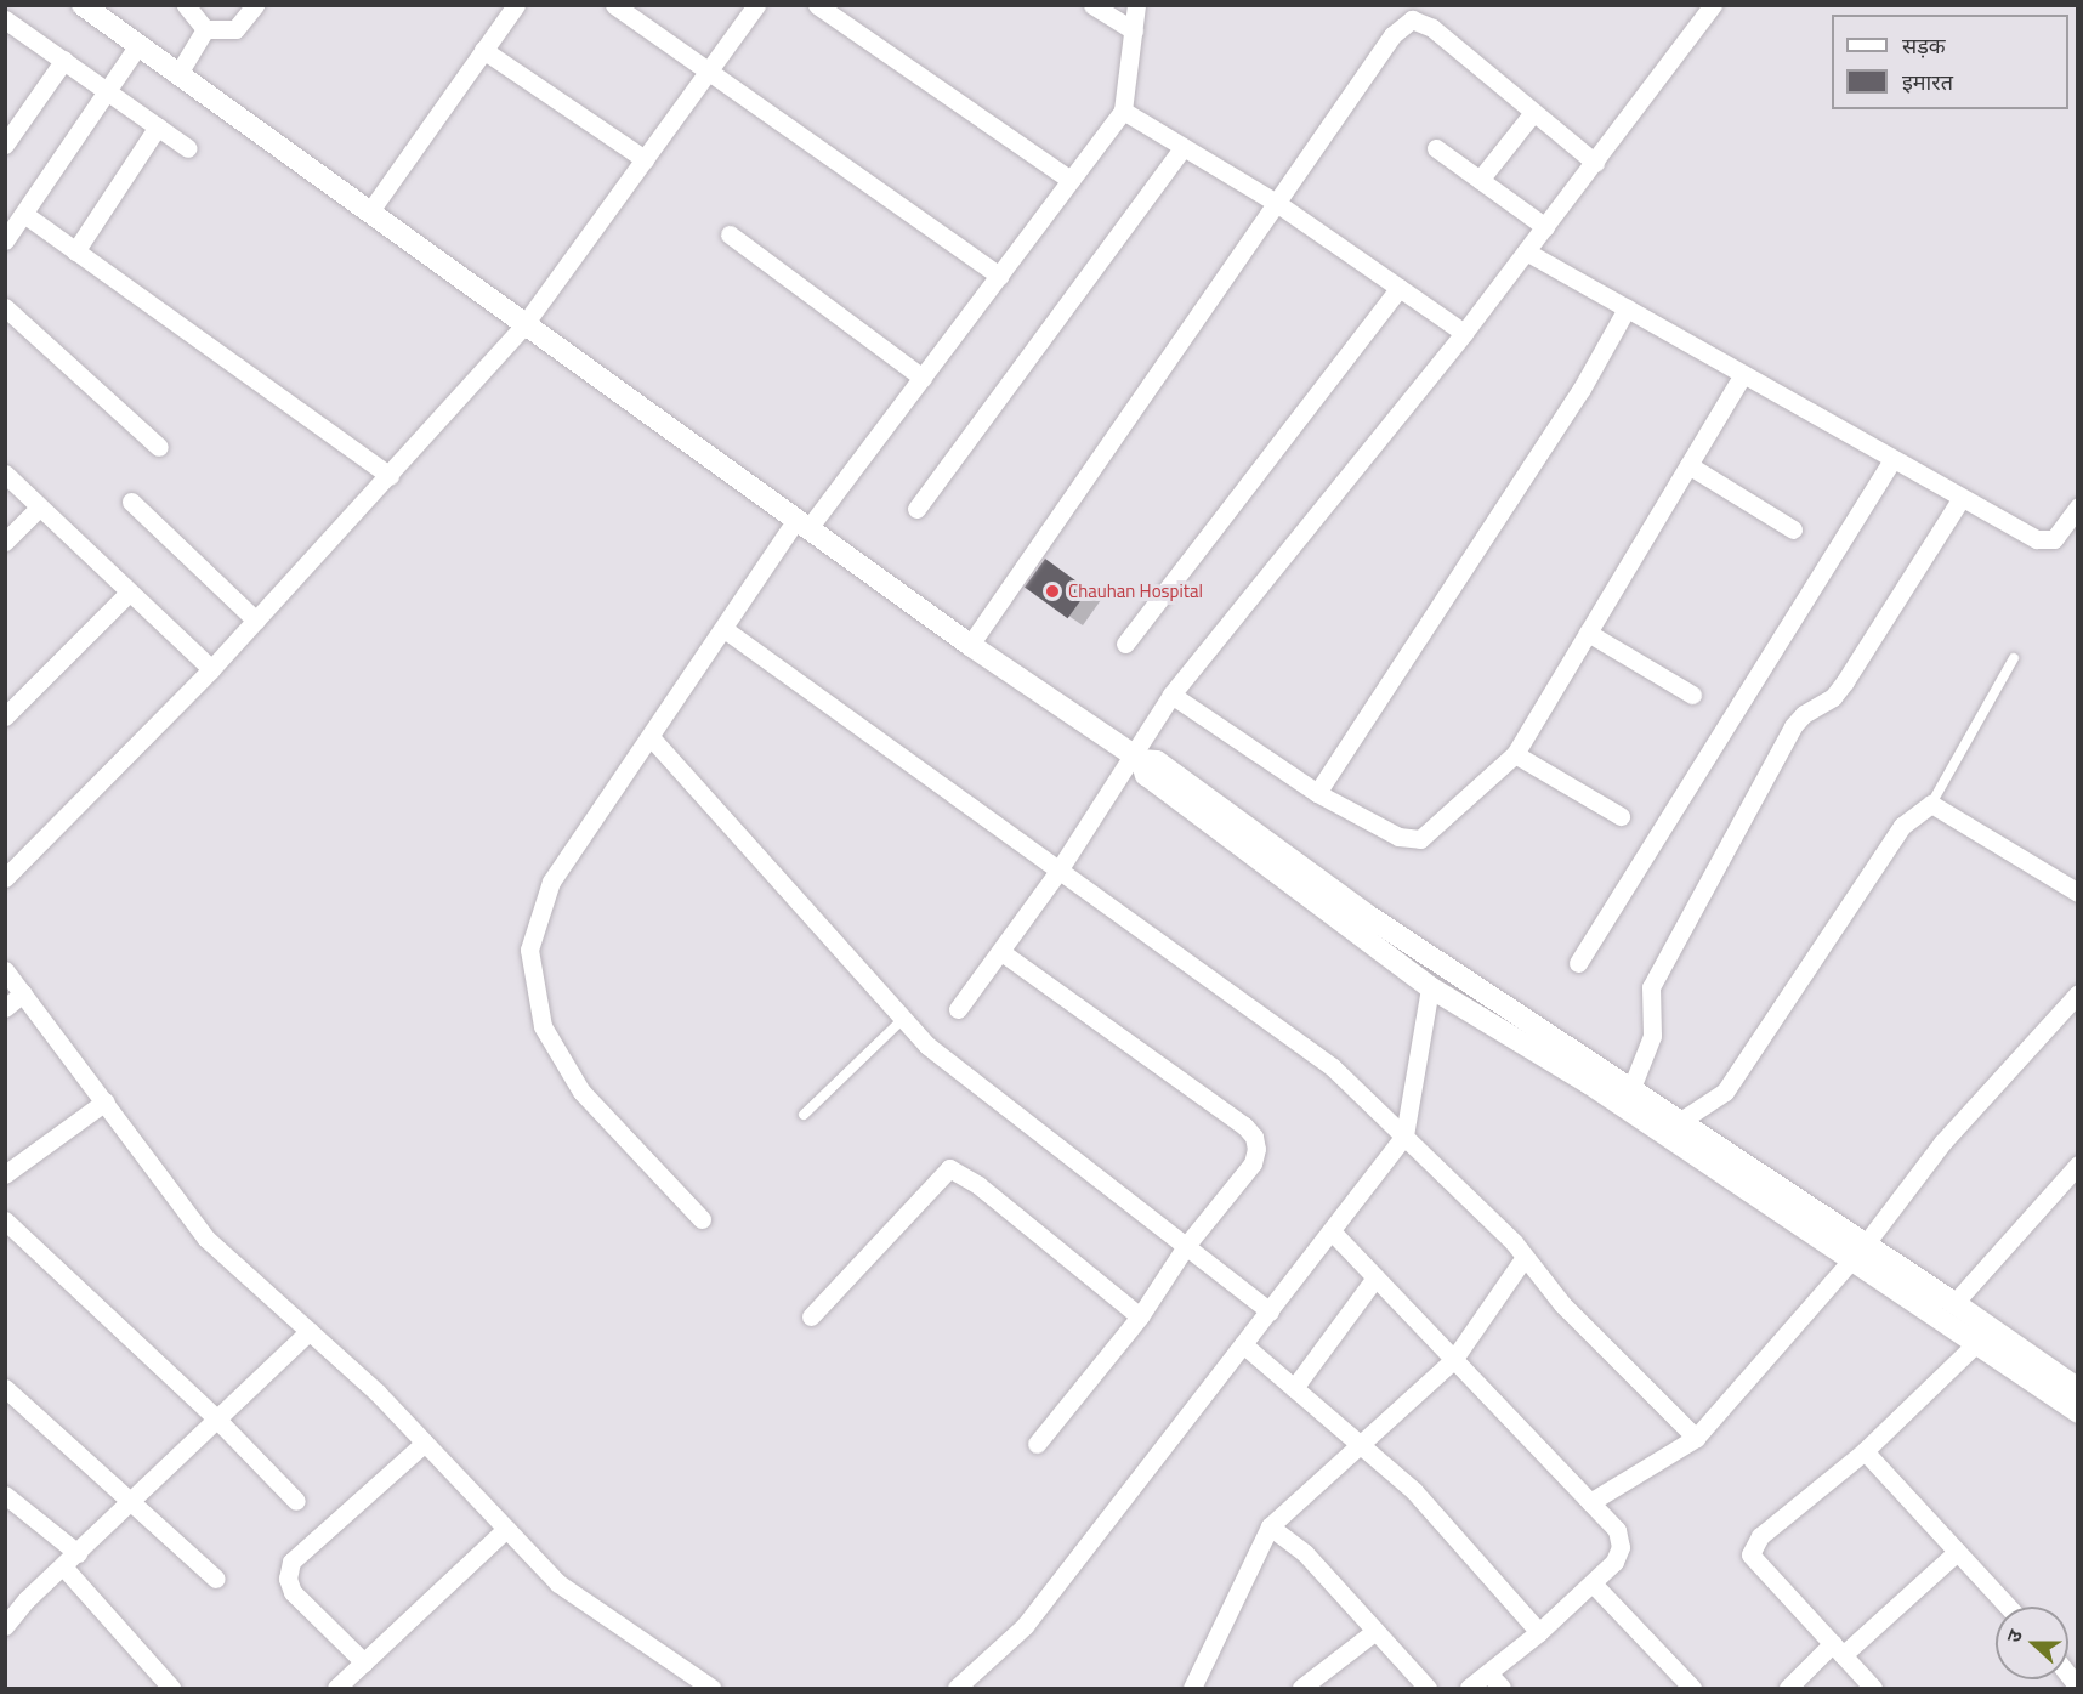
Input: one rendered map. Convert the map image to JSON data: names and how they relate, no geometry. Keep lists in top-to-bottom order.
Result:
{
  "places": ["Chauhan Hospital"],
  "legend": ["सड़क", "इमारत"],
  "north": "left"
}
